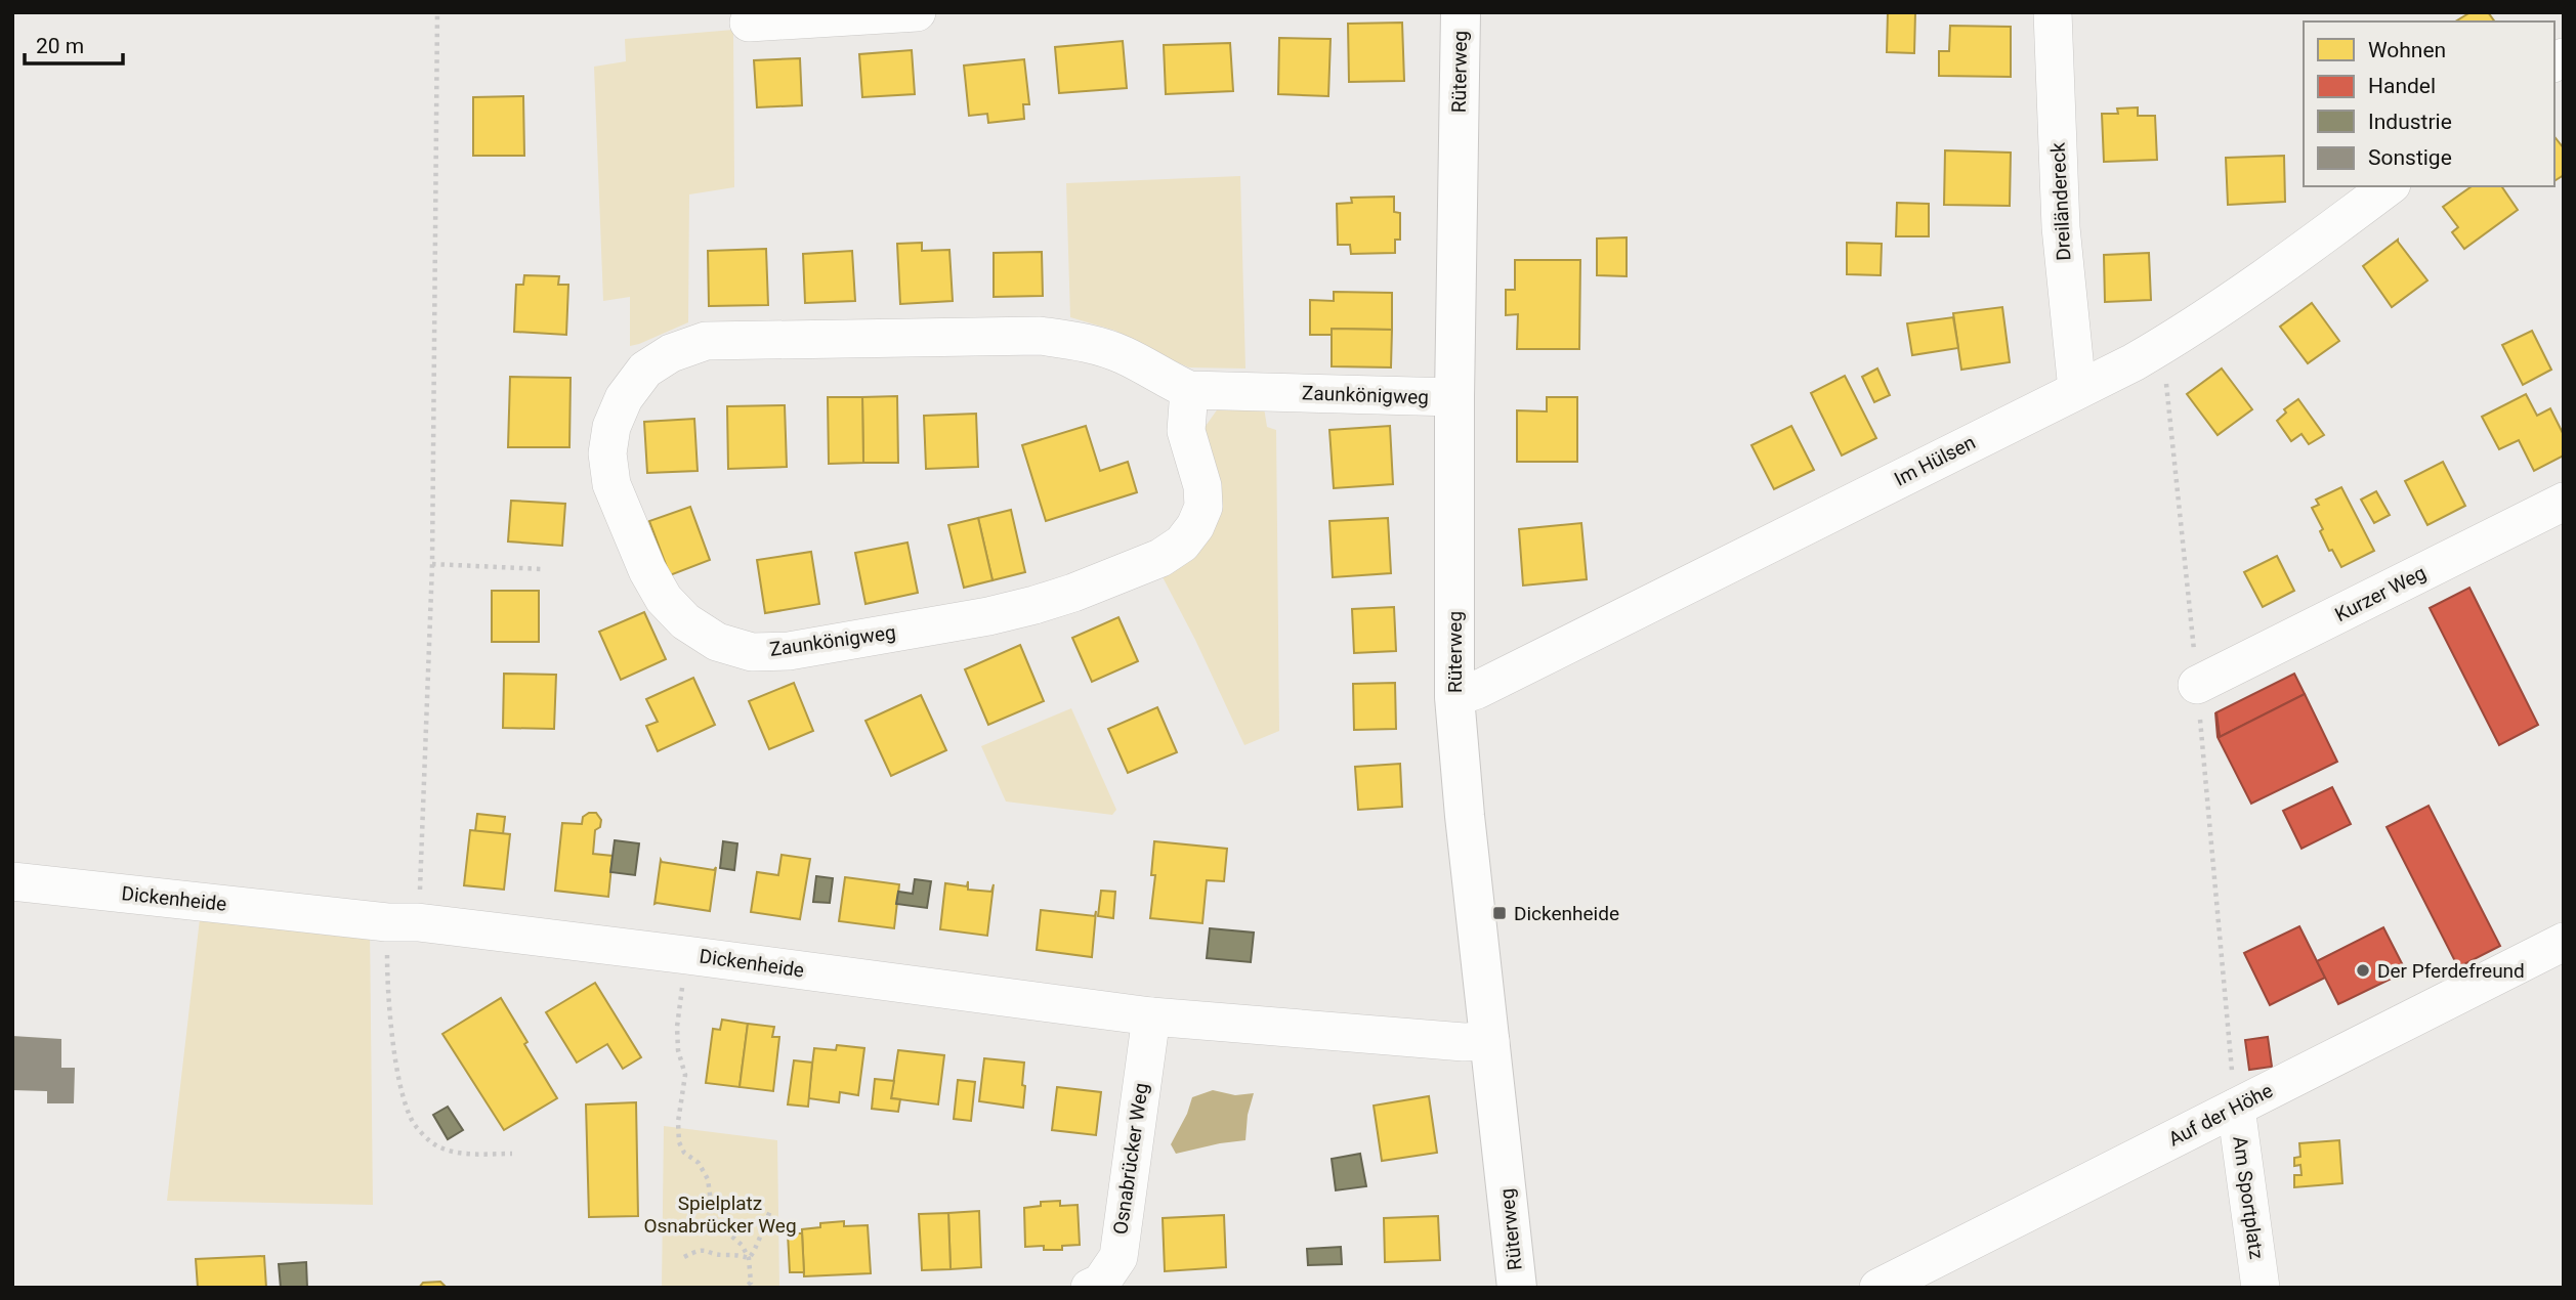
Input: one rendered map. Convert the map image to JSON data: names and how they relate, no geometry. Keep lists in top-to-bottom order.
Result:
{
  "streets": {
    "street": [
      "Rüterweg",
      "Dreiländereck",
      "Zaunkönigweg",
      "Im Hülsen",
      "Kurzer Weg",
      "Dickenheide",
      "Auf der Höhe",
      "Osnabrücker Weg",
      "Am Sportplatz"
    ]
  },
  "crossings": [
    ["Rüterweg", "Zaunkönigweg"],
    ["Rüterweg", "Im Hülsen"],
    ["Rüterweg", "Dickenheide"],
    ["Dreiländereck", "Im Hülsen"],
    ["Dickenheide", "Osnabrücker Weg"],
    ["Auf der Höhe", "Am Sportplatz"]
  ],
  "parks": ["Spielplatz Osnabrücker Weg"],
  "places": {
    "transit": ["Dickenheide"],
    "other": ["Der Pferdefreund"]
  },
  "legend": [
    "Wohnen",
    "Handel",
    "Industrie",
    "Sonstige"
  ],
  "scale_bar": "20 m"
}
